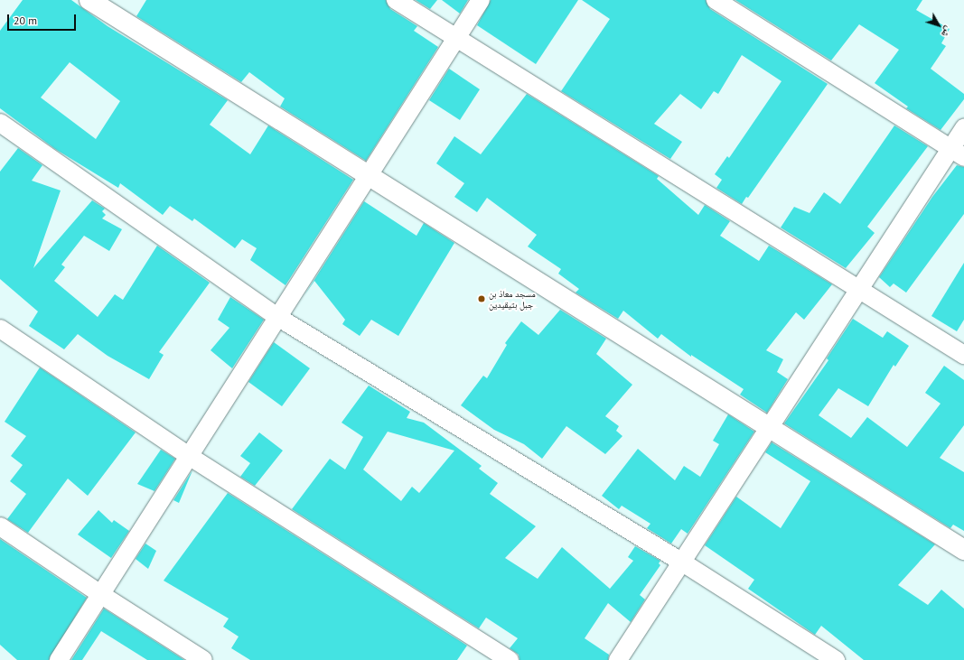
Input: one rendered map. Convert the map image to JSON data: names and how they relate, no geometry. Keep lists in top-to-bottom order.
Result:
{
  "places": ["مسجد معاذ بن جبل بتيقيدين"],
  "scale_bar": "20 m",
  "north": "bottom right"
}
